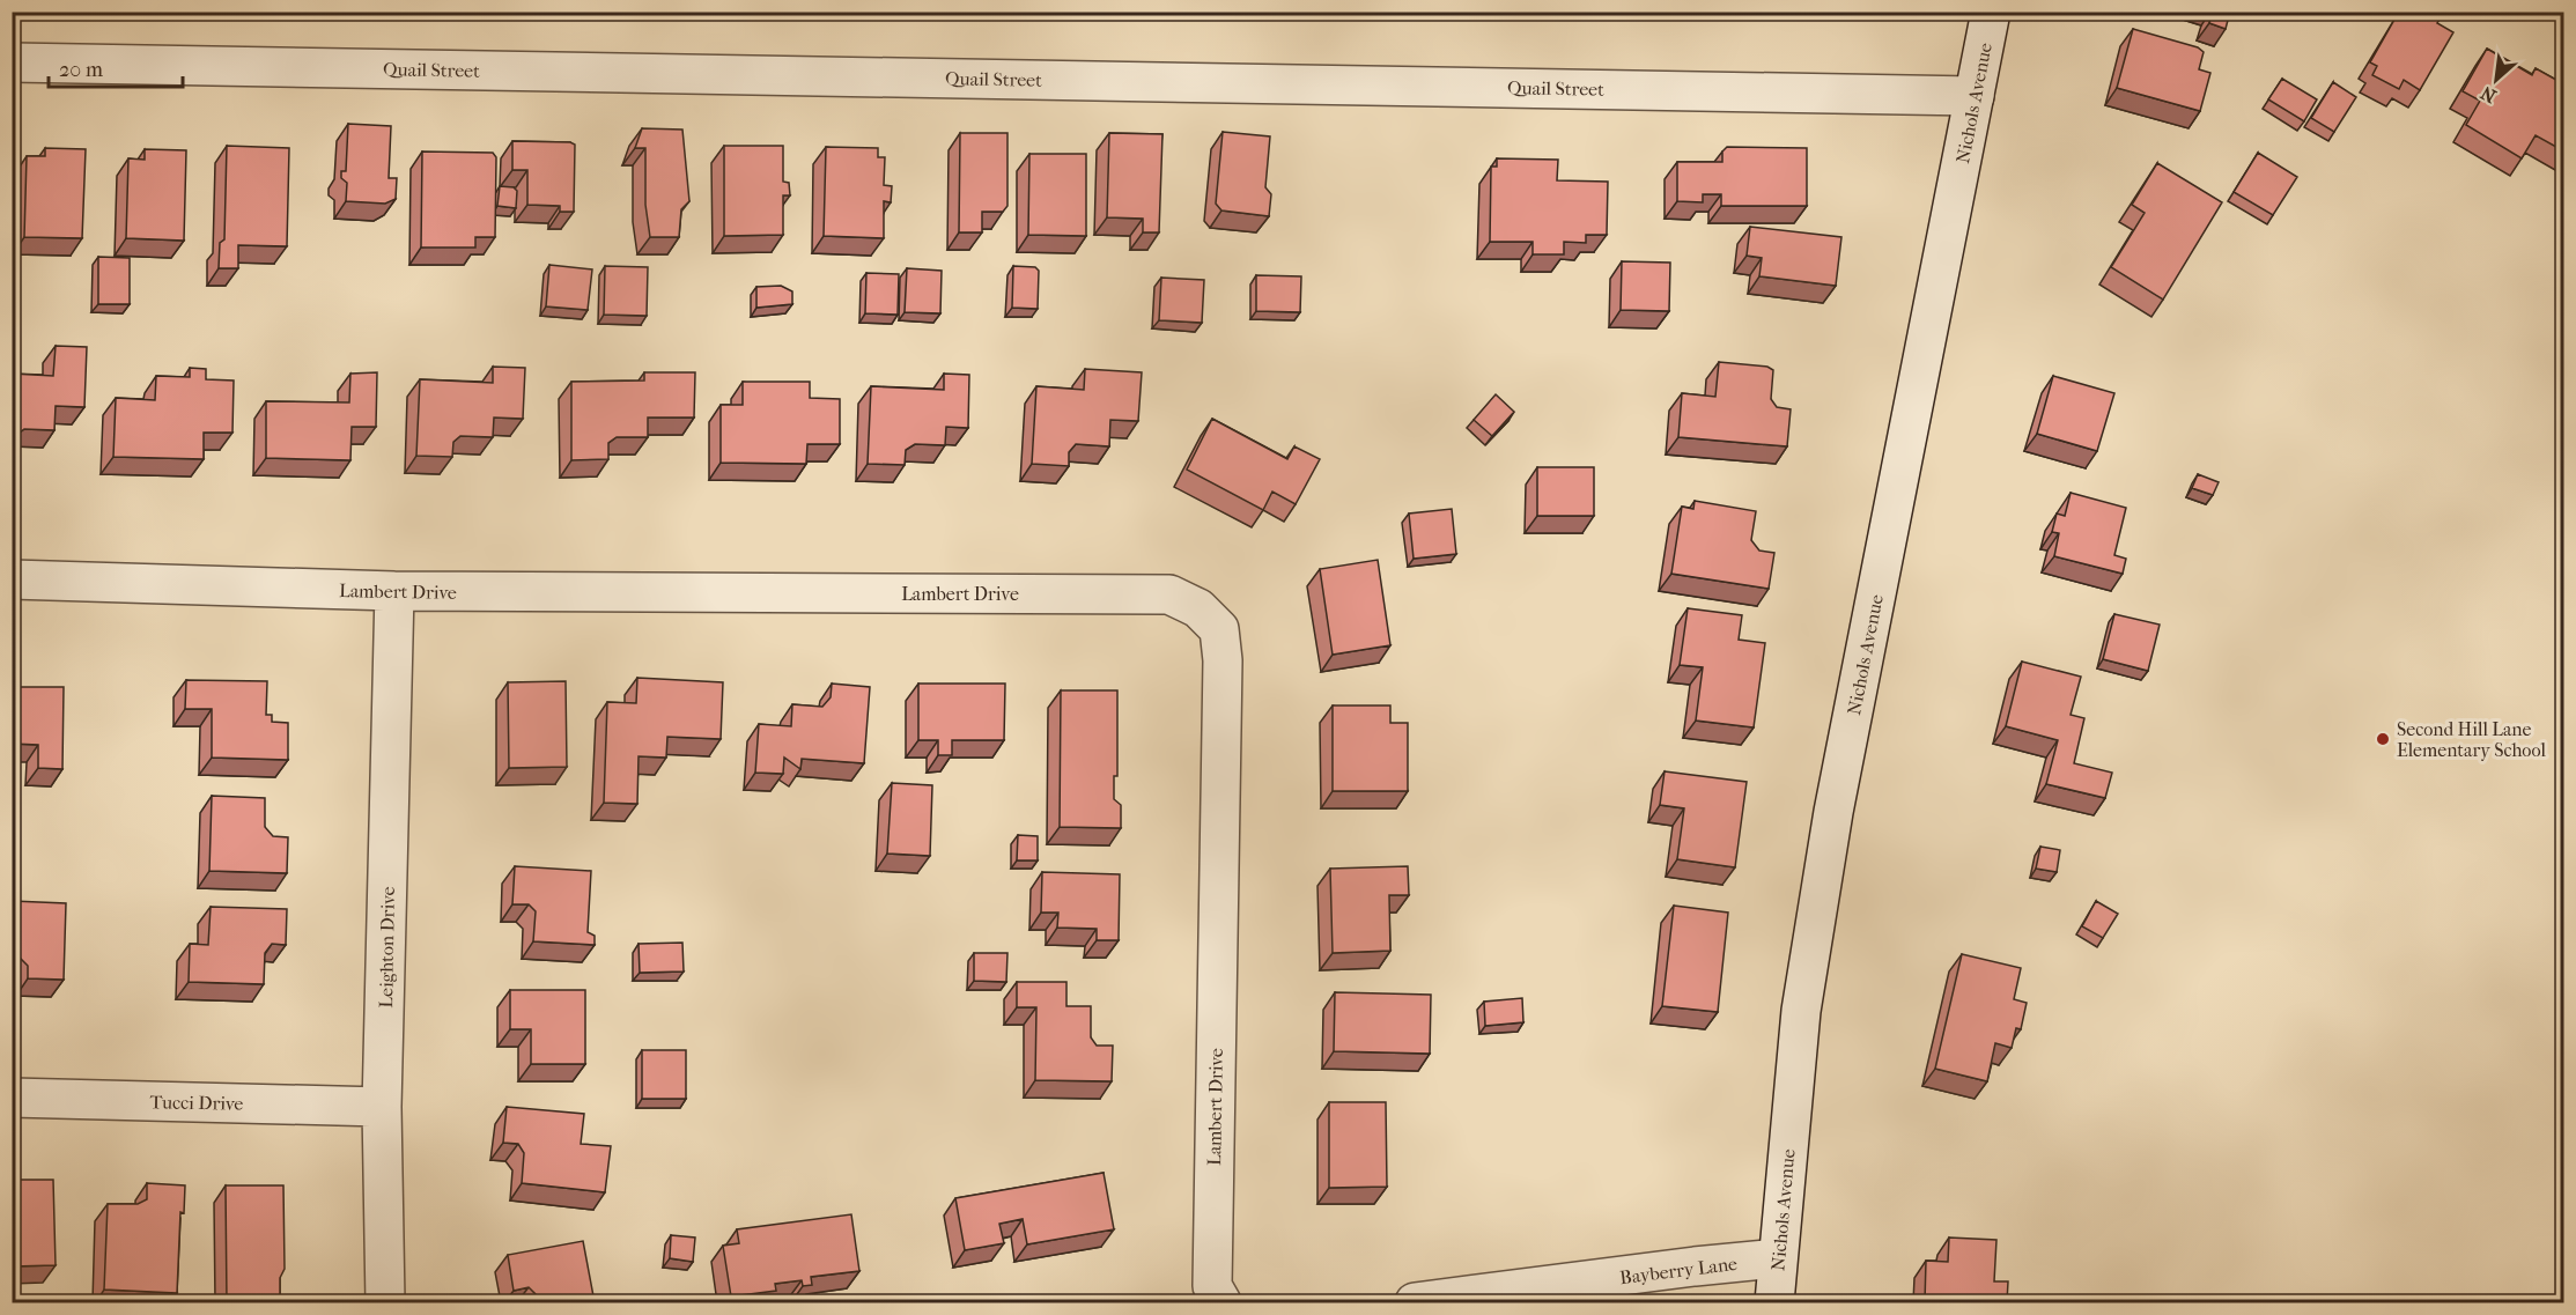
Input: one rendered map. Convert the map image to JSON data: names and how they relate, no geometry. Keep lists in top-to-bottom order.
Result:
{
  "streets": {
    "street": [
      "Quail Street",
      "Nichols Avenue",
      "Lambert Drive",
      "Leighton Drive",
      "Tucci Drive",
      "Bayberry Lane"
    ]
  },
  "crossings": [
    ["Quail Street", "Nichols Avenue"],
    ["Nichols Avenue", "Bayberry Lane"],
    ["Lambert Drive", "Leighton Drive"],
    ["Leighton Drive", "Tucci Drive"]
  ],
  "places": ["Second Hill Lane Elementary School"],
  "scale_bar": "20 m",
  "north": "bottom left"
}
